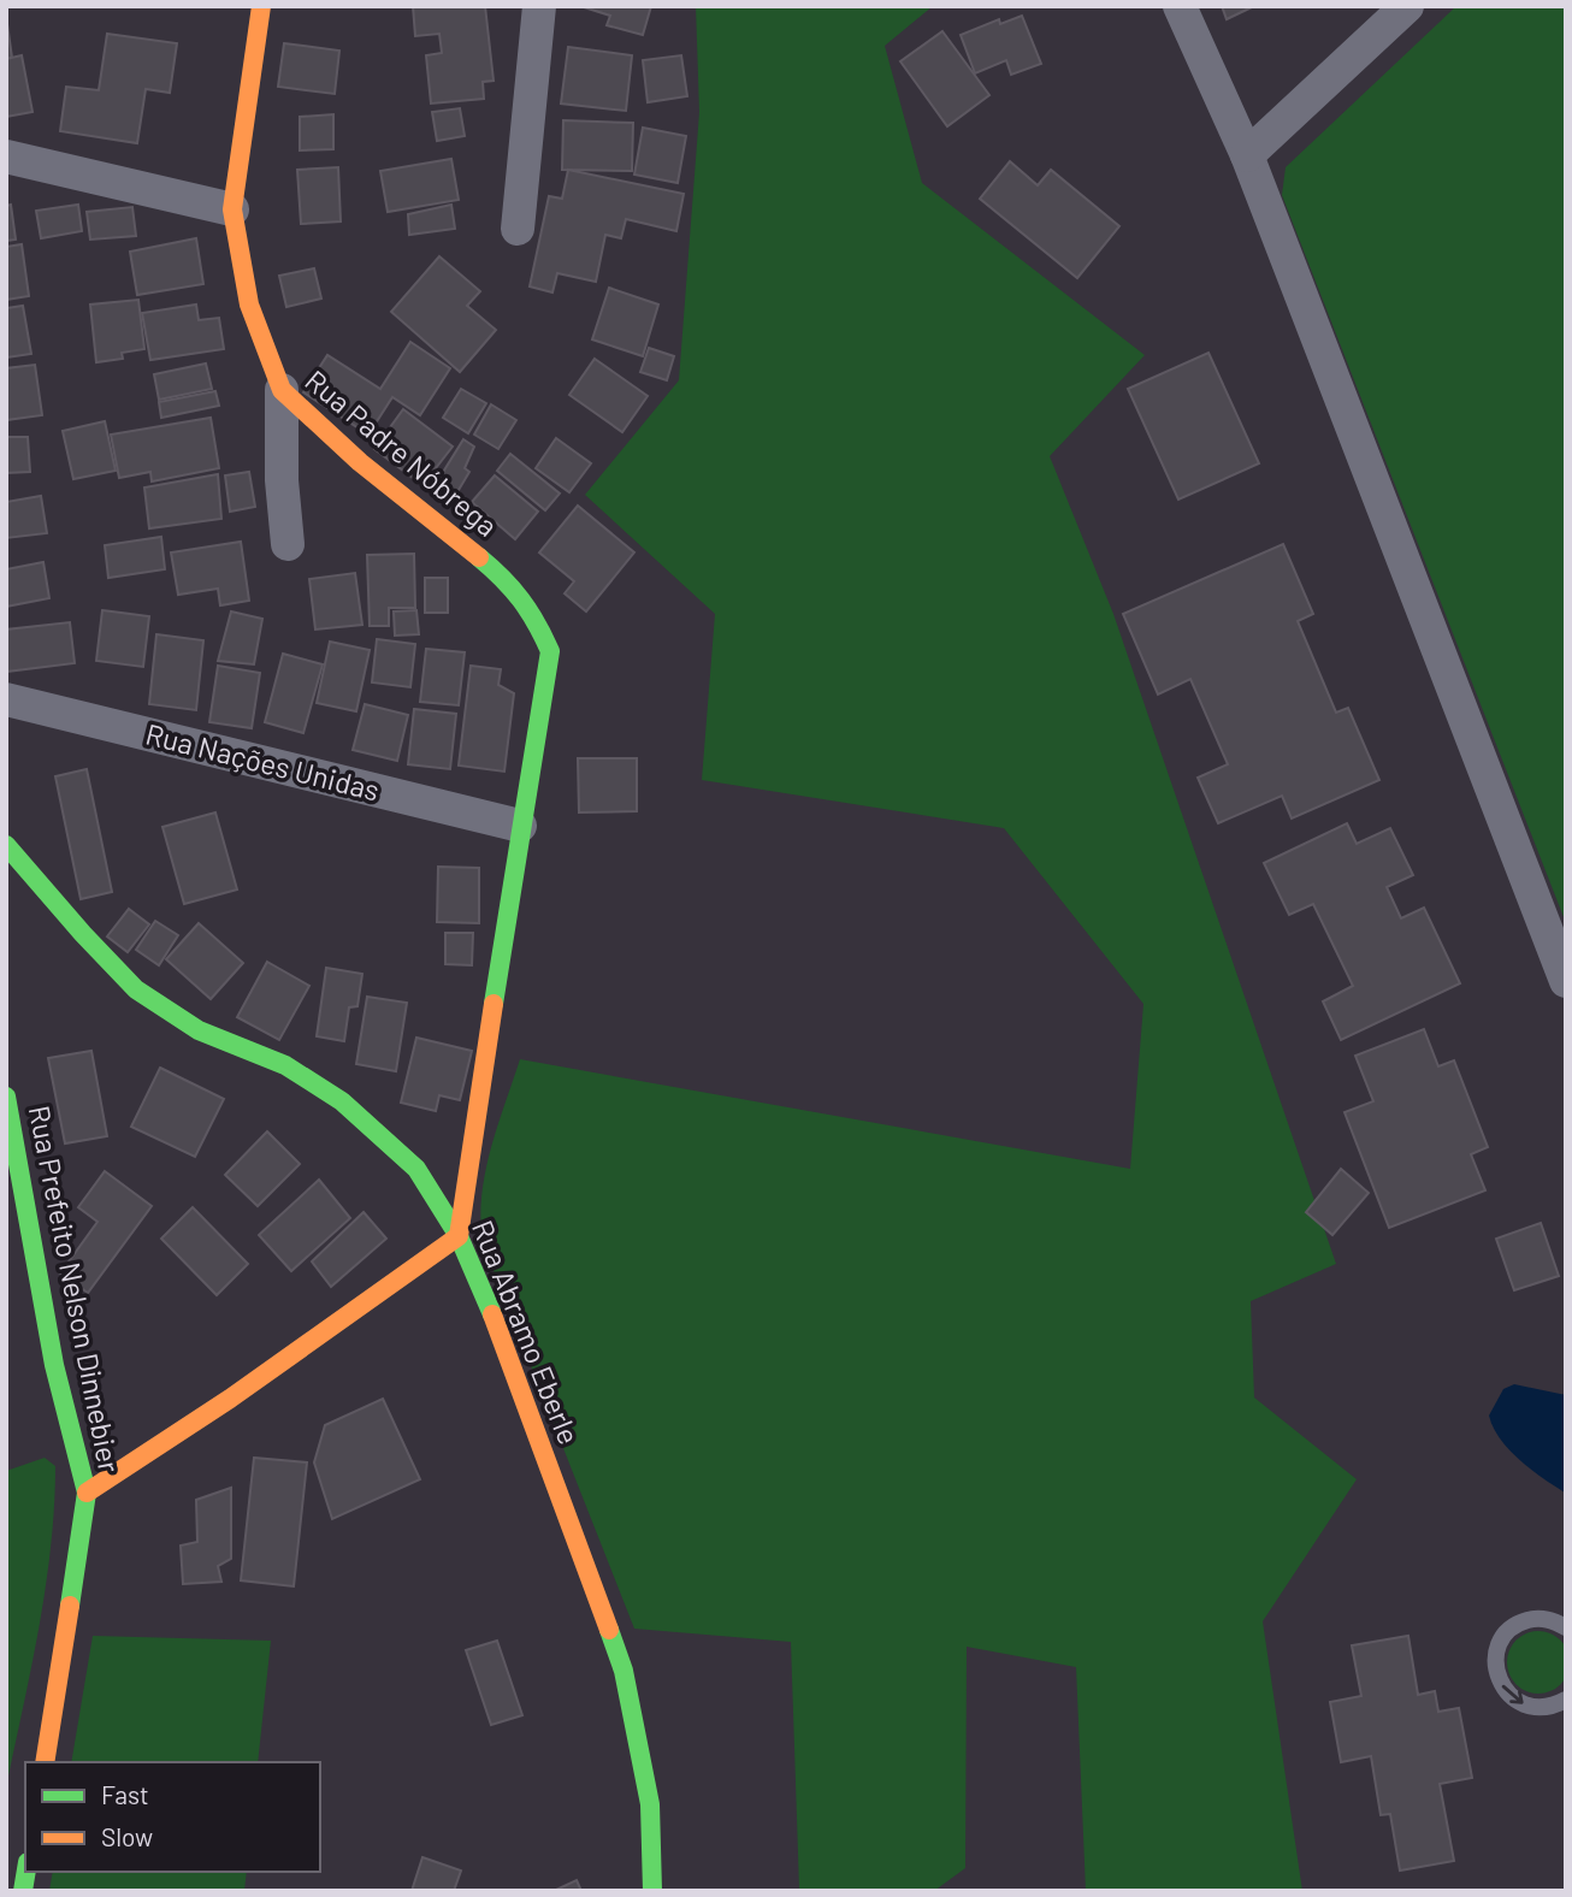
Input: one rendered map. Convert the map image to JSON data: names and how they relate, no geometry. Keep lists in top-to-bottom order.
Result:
{
  "streets": {
    "street": [
      "Rua Padre Nóbrega",
      "Rua Nações Unidas",
      "Rua Prefeito Nelson Dinnebier",
      "Rua Abramo Eberle"
    ]
  },
  "crossings": [
    ["Rua Padre Nóbrega", "Rua Nações Unidas"],
    ["Rua Padre Nóbrega", "Rua Abramo Eberle"]
  ],
  "legend": ["Fast", "Slow"]
}
